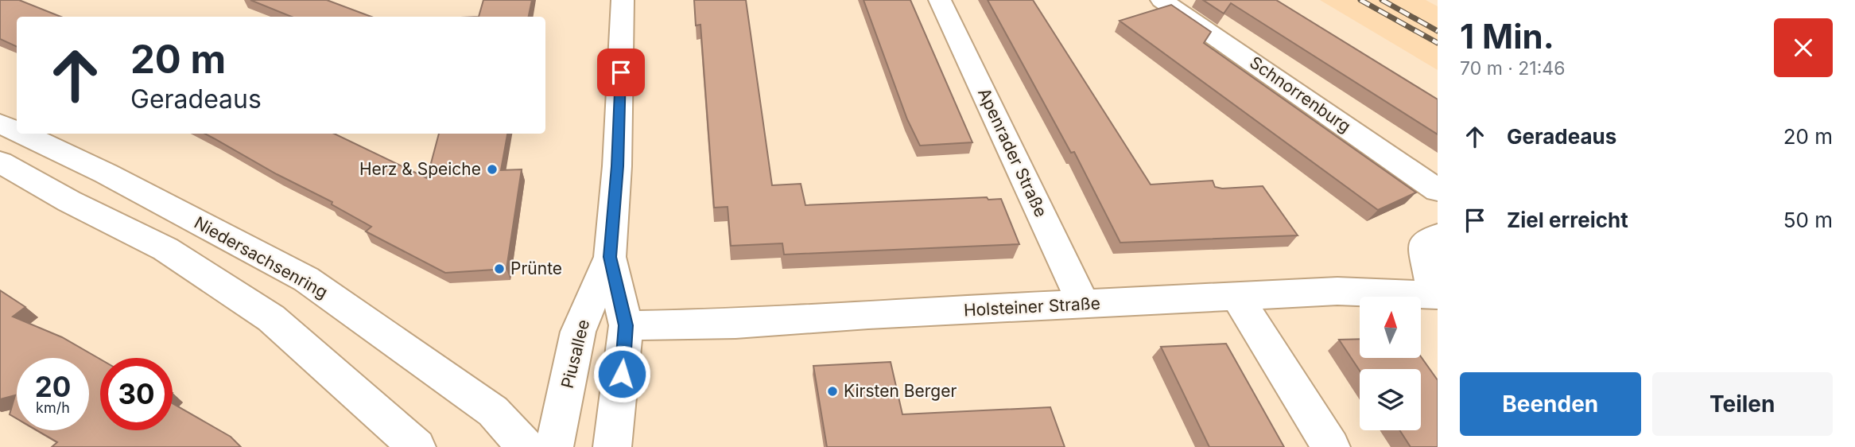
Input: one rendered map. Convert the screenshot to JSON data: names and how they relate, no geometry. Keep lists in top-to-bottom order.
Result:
{
  "streets": {
    "street": [
      "Schnorrenburg",
      "Apenrader Straße",
      "Niedersachsenring",
      "Holsteiner Straße",
      "Piusallee"
    ]
  },
  "crossings": [
    ["Apenrader Straße", "Holsteiner Straße"]
  ],
  "places": ["Herz & Speiche", "Prünte", "Kirsten Berger"],
  "north": "top",
  "page": {
    "heading": ["1 Min.", "70 m · 21:46"],
    "turn": ["20 m", "Geradeaus"],
    "list": [
      {
        "name": "Geradeaus",
        "value": "20 m"
      },
      {
        "name": "Ziel erreicht",
        "value": "50 m"
      }
    ],
    "speed": "20 km/h",
    "limit": "30",
    "buttons": ["Beenden", "Teilen"]
  }
}
